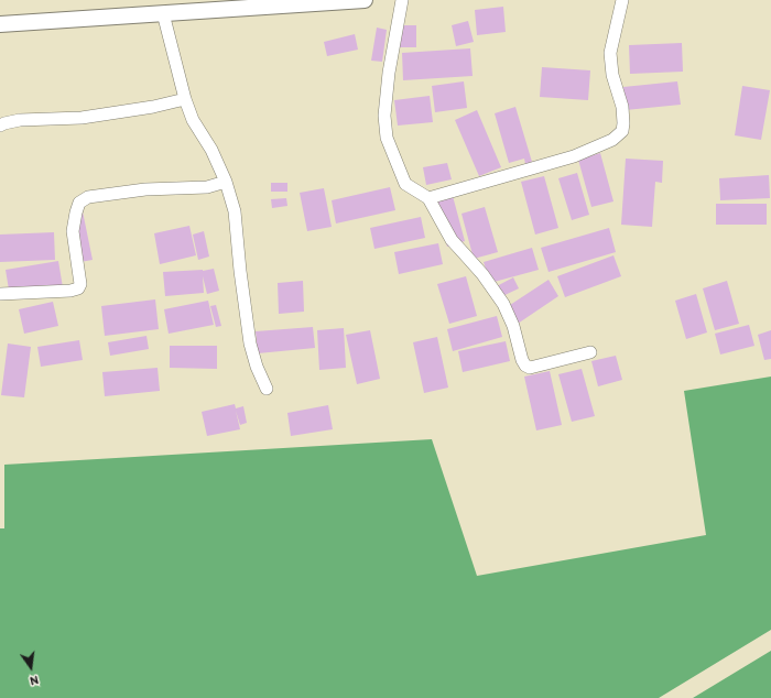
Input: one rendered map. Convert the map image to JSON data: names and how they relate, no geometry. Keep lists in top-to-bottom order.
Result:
{
  "north": "bottom"
}
